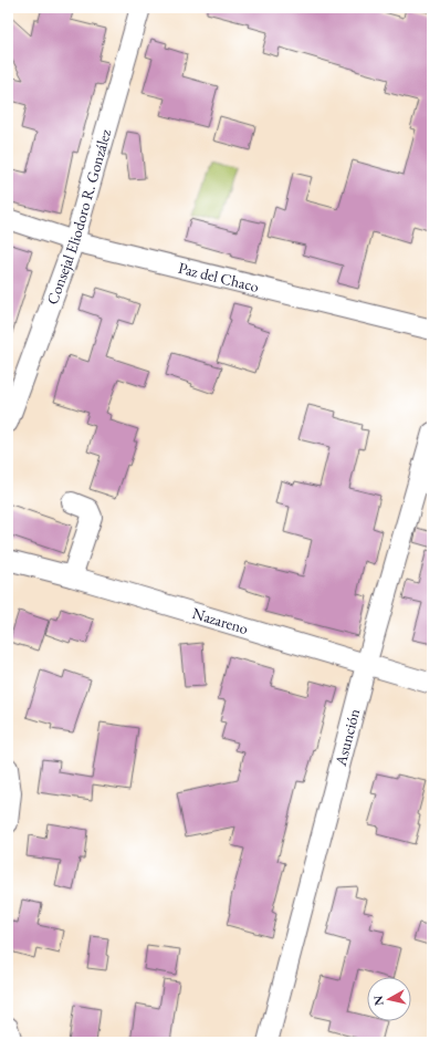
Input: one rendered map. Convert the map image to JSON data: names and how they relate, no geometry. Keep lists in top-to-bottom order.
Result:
{
  "streets": {
    "street": [
      "Consejal Eliodoro R. González",
      "Paz del Chaco",
      "Nazareno",
      "Asunción"
    ]
  },
  "crossings": [
    ["Consejal Eliodoro R. González", "Paz del Chaco"],
    ["Nazareno", "Asunción"]
  ],
  "north": "left"
}
